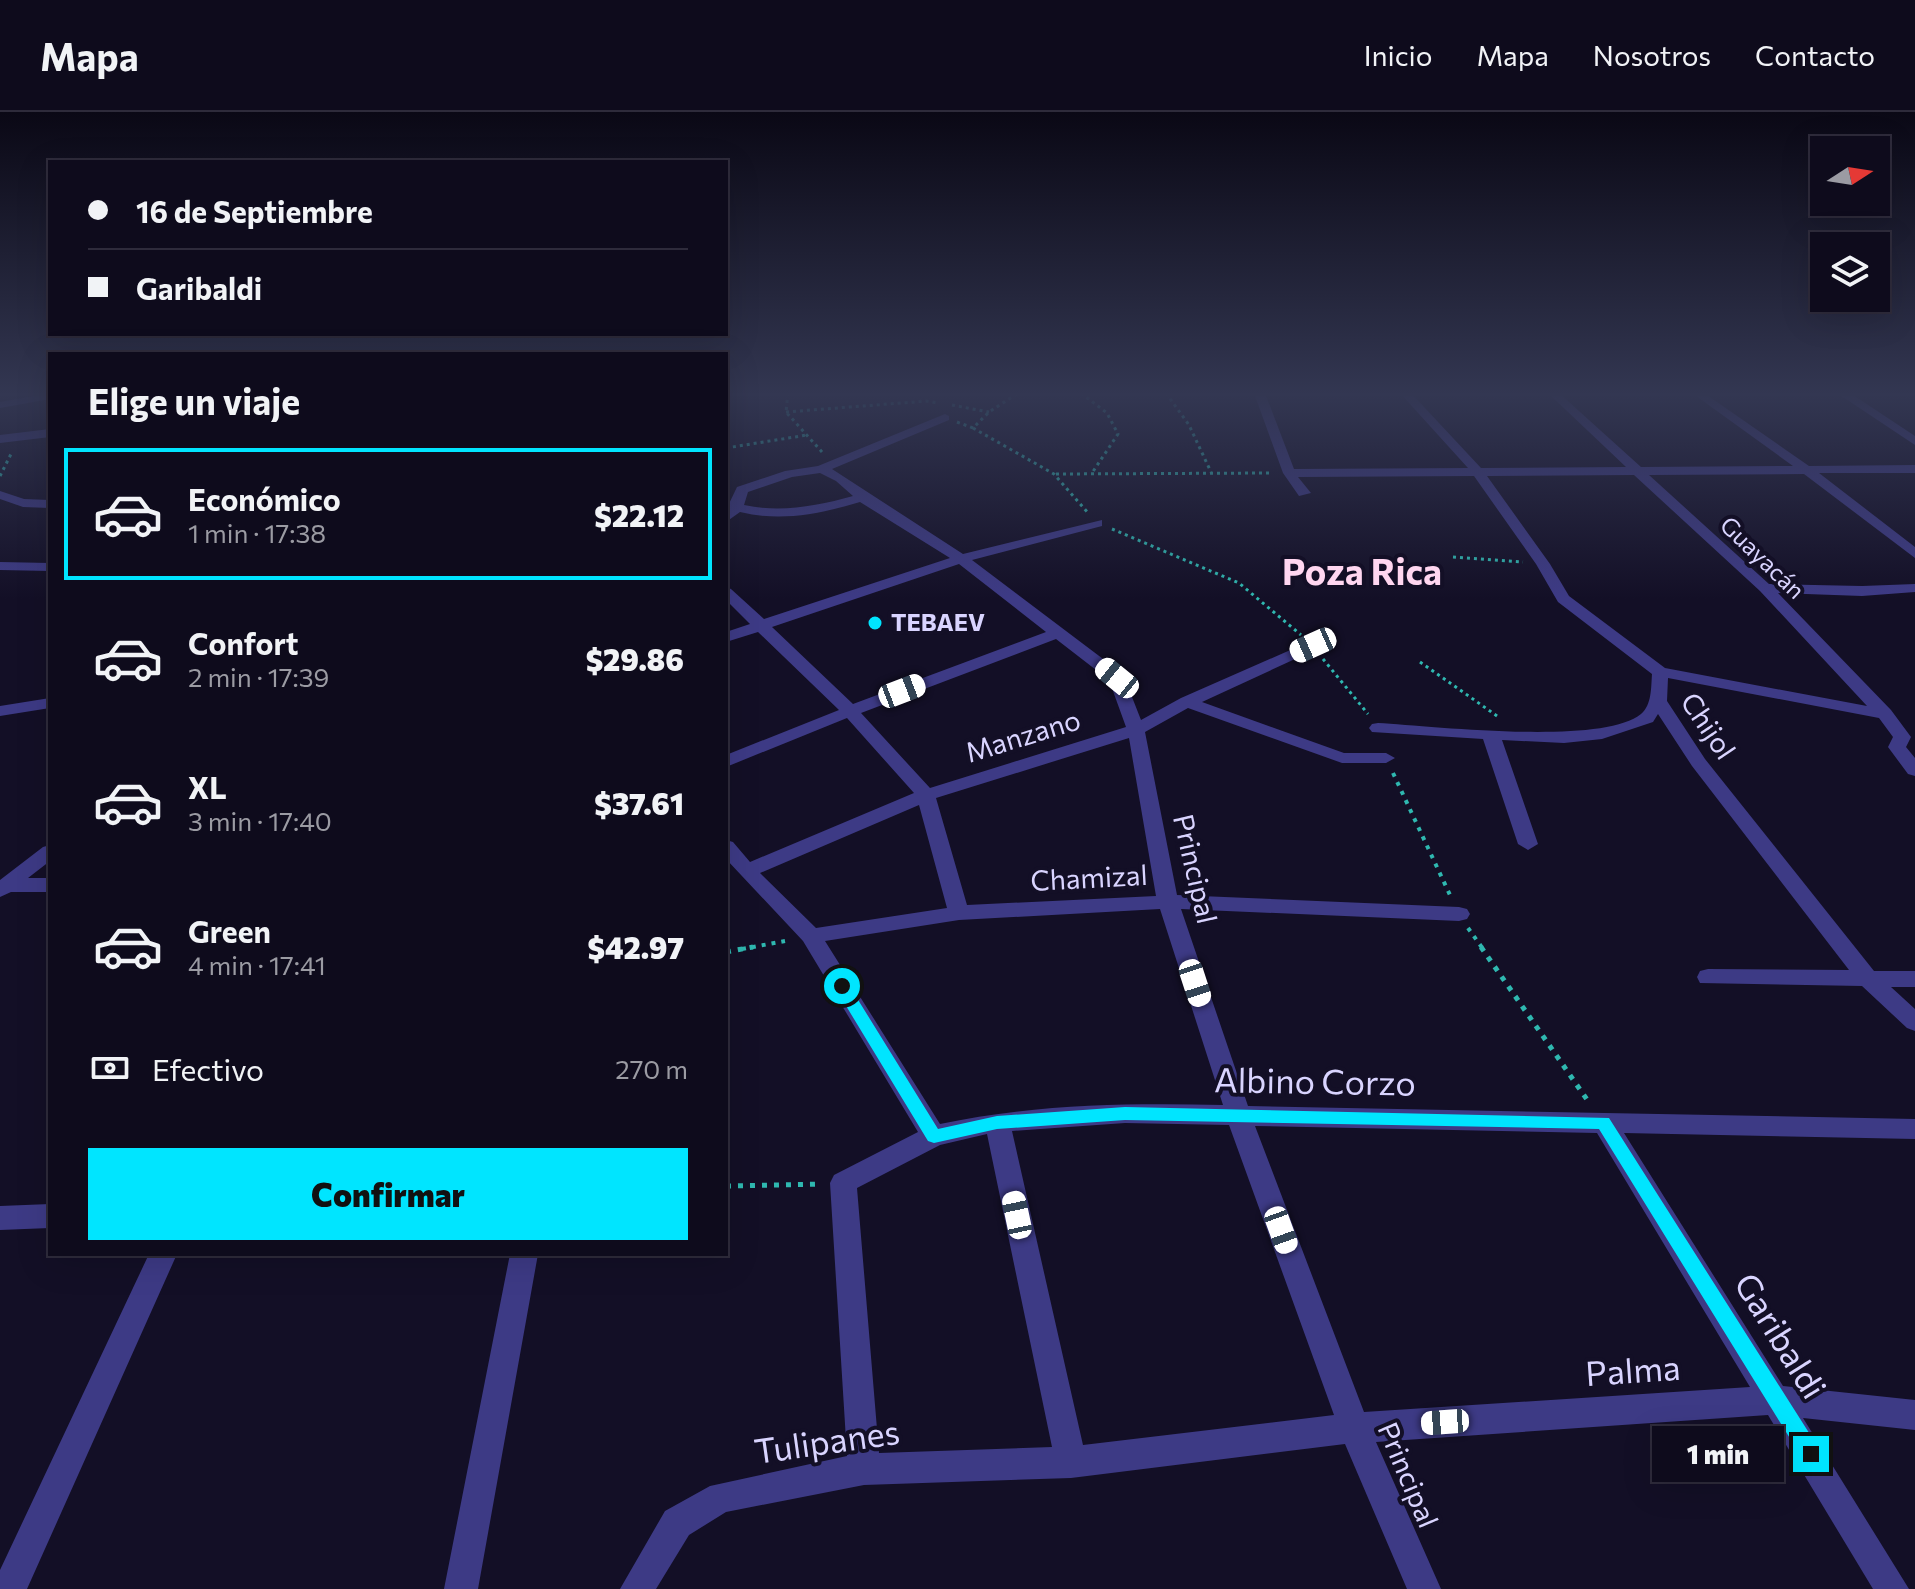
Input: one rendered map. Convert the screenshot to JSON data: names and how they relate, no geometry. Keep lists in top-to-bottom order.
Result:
{
  "streets": {
    "street": [
      "Guayacán",
      "Chijol",
      "Manzano",
      "Principal",
      "Chamizal",
      "Albino Corzo",
      "Garibaldi",
      "Palma",
      "Tulipanes"
    ]
  },
  "crossings": [
    ["Manzano", "Principal"],
    ["Principal", "Chamizal"],
    ["Principal", "Albino Corzo"],
    ["Principal", "Palma"],
    ["Principal", "Tulipanes"],
    ["Albino Corzo", "Garibaldi"],
    ["Garibaldi", "Palma"],
    ["Palma", "Tulipanes"]
  ],
  "districts": ["Poza Rica"],
  "places": ["TEBAEV"],
  "north": "right",
  "page": {
    "header": "Mapa",
    "nav": [
      "Inicio",
      "Mapa",
      "Nosotros",
      "Contacto"
    ],
    "banner": ["16 de Septiembre", "Garibaldi"],
    "heading": "Elige un viaje",
    "list": [
      {
        "name": "Económico",
        "note": "1 min · 17:38",
        "value": "$22.12"
      },
      {
        "name": "Confort",
        "note": "2 min · 17:39",
        "value": "$29.86"
      },
      {
        "name": "XL",
        "note": "3 min · 17:40",
        "value": "$37.61"
      },
      {
        "name": "Green",
        "note": "4 min · 17:41",
        "value": "$42.97"
      }
    ],
    "pay": ["Efectivo", "270 m"],
    "buttons": "Confirmar",
    "bubble": "1 min"
  }
}
